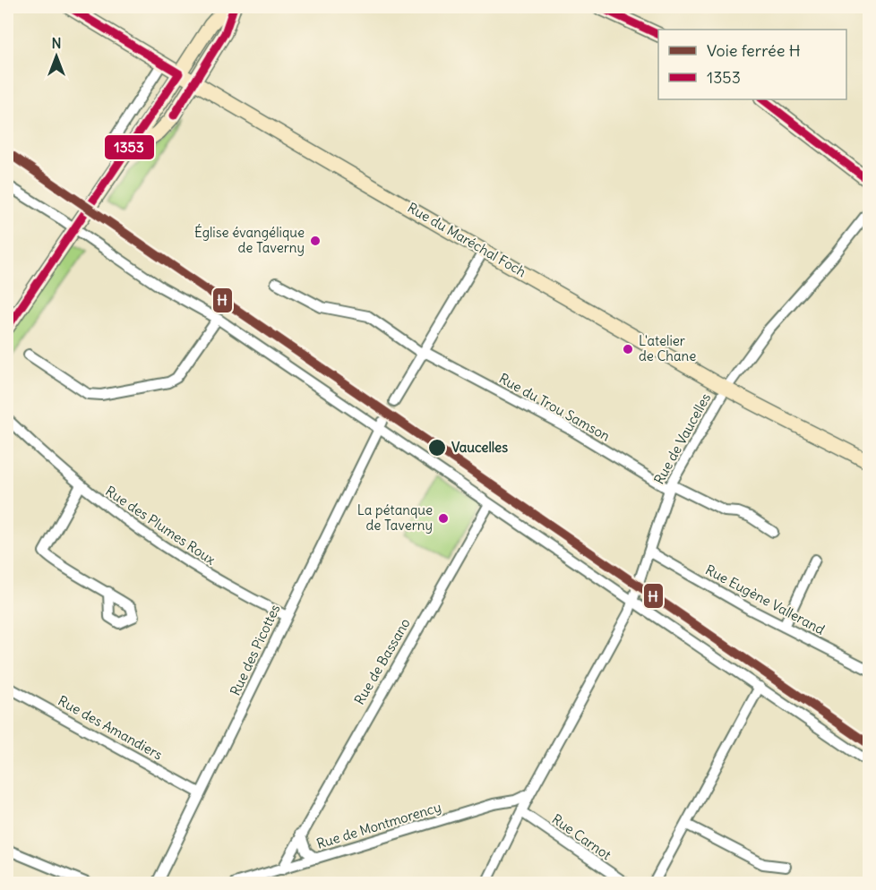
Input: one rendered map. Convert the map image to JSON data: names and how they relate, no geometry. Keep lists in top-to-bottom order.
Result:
{
  "streets": {
    "street": [
      "Rue du Maréchal Foch",
      "Rue du Trou Samson",
      "Rue de Vaucelles",
      "Rue des Plumes Roux",
      "Rue Eugène Vallerand",
      "Rue des Picottes",
      "Rue de Bassano",
      "Rue des Amandiers",
      "Rue de Montmorency",
      "Rue Carnot"
    ]
  },
  "crossings": [
    ["Rue du Maréchal Foch", "Rue de Vaucelles"],
    ["Rue du Trou Samson", "Rue de Vaucelles"],
    ["Rue de Vaucelles", "Rue Eugène Vallerand"],
    ["Rue de Vaucelles", "Rue de Montmorency"],
    ["Rue de Vaucelles", "Rue Carnot"],
    ["Rue des Plumes Roux", "Rue des Picottes"],
    ["Rue des Picottes", "Rue des Amandiers"],
    ["Rue de Bassano", "Rue de Montmorency"]
  ],
  "places": [
    "Église évangélique de Taverny",
    "L'atelier de Chane",
    "Vaucelles",
    "La pétanque de Taverny"
  ],
  "lines": ["transit line 1353", "rail line H"],
  "legend": ["Voie ferrée H", "1353"],
  "north": "top"
}
